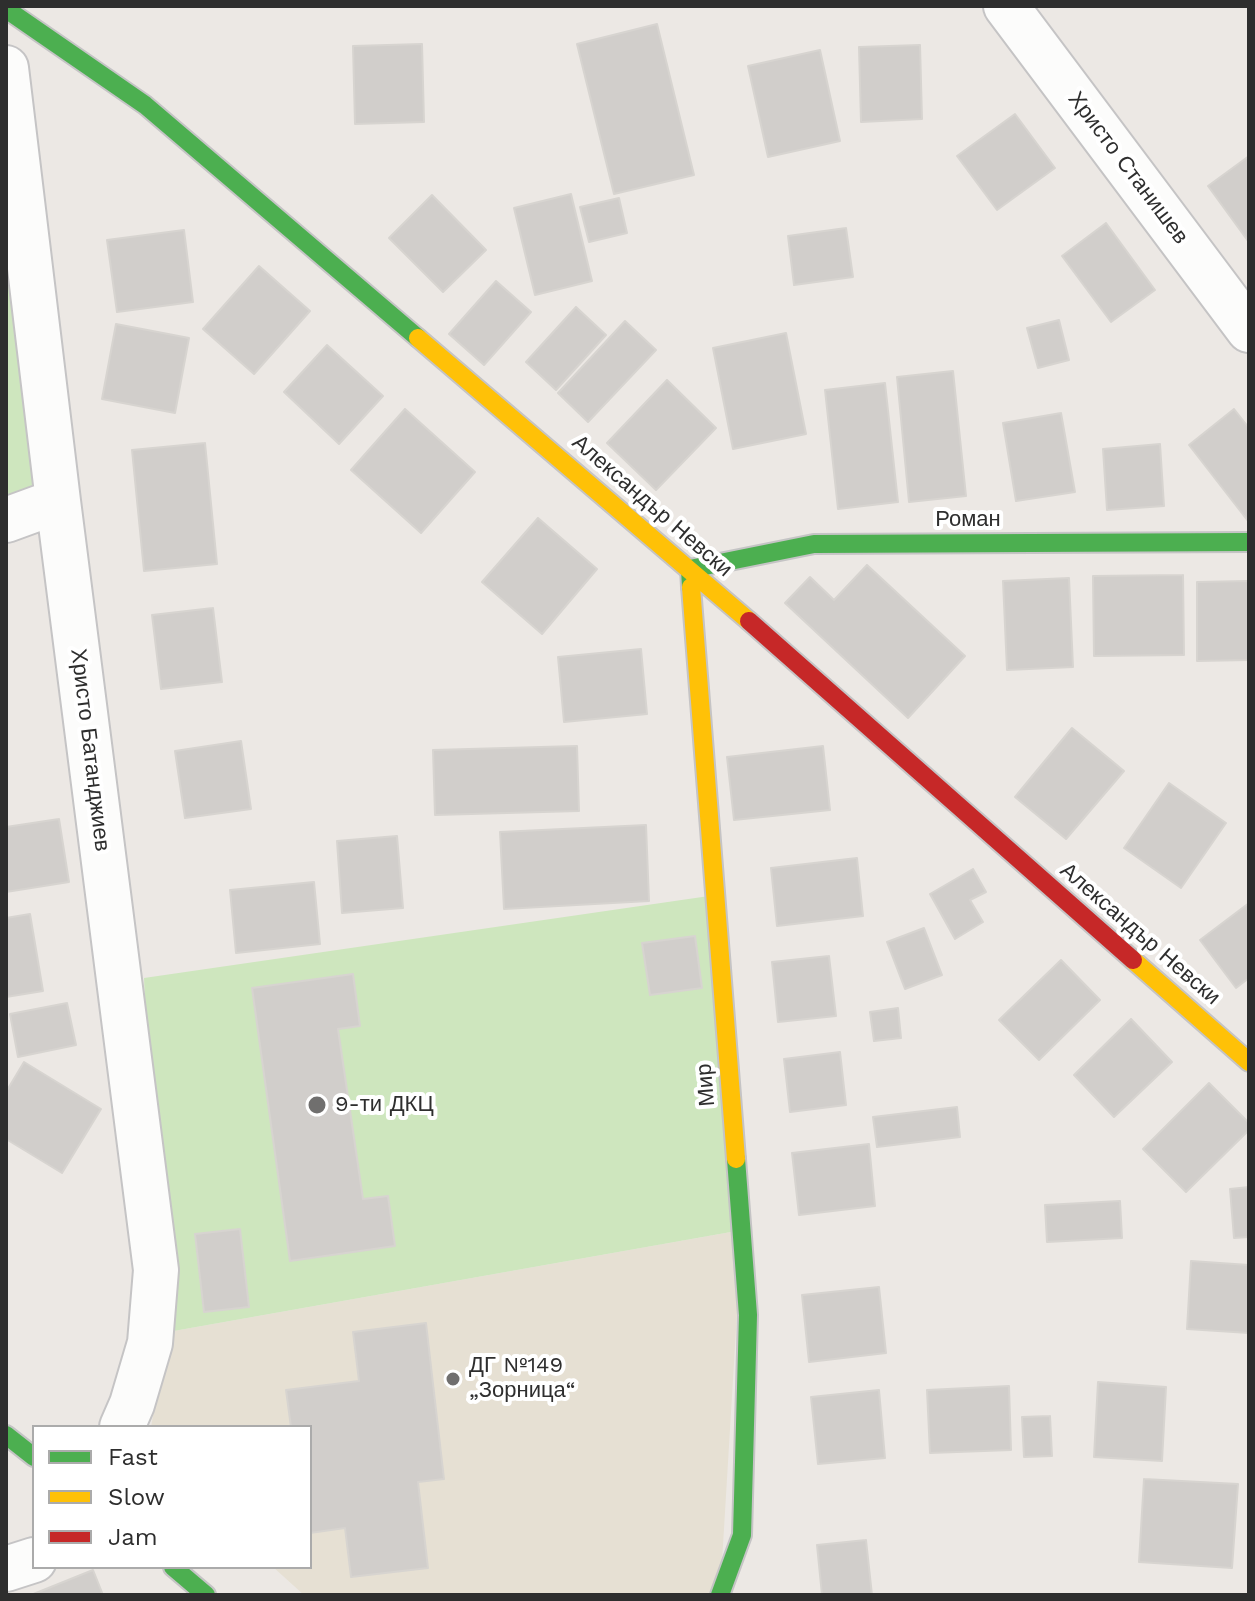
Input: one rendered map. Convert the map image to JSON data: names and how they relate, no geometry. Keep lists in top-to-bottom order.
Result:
{
  "streets": {
    "street": [
      "Христо Станишев",
      "Александър Невски",
      "Роман",
      "Христо Батанджиев",
      "Мир"
    ]
  },
  "crossings": [
    ["Александър Невски", "Роман"],
    ["Александър Невски", "Мир"],
    ["Роман", "Мир"]
  ],
  "places": ["9-ти ДКЦ", "ДГ №149 „Зорница“"],
  "legend": ["Fast", "Slow", "Jam"]
}
